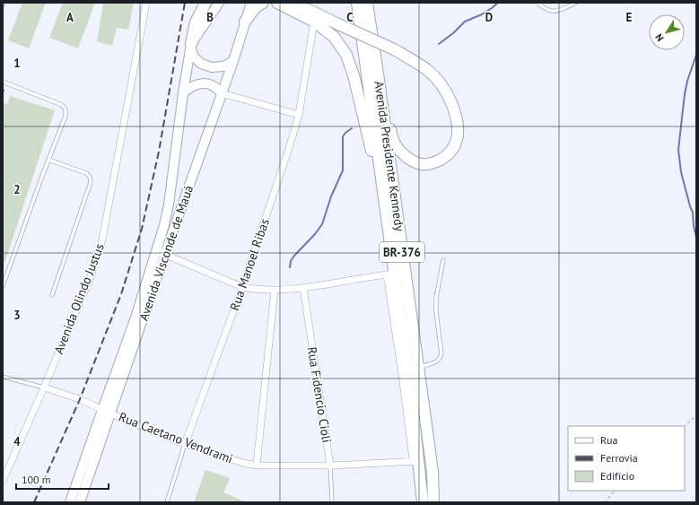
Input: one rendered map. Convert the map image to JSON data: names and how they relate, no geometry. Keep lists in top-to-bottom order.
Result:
{
  "streets": {
    "highway": ["Avenida Presidente Kennedy", "BR-376"],
    "main road": ["Avenida Visconde de Mauá"],
    "street": [
      "Rua Manoel Ribas",
      "Avenida Olindo Justus",
      "Rua Fidencio Cioli",
      "Rua Caetano Vendrami"
    ]
  },
  "crossings": [
    ["Avenida Presidente Kennedy", "Rua Caetano Vendrami"],
    ["Avenida Visconde de Mauá", "Rua Caetano Vendrami"],
    ["Rua Manoel Ribas", "Rua Caetano Vendrami"],
    ["Avenida Olindo Justus", "Rua Caetano Vendrami"],
    ["Rua Fidencio Cioli", "Rua Caetano Vendrami"]
  ],
  "legend": ["Rua", "Ferrovia", "Edifício"],
  "scale_bar": "100 m",
  "north": "bottom left",
  "grid": {
    "columns": [
      "A",
      "B",
      "C",
      "D",
      "E"
    ],
    "rows": [
      "1",
      "2",
      "3",
      "4"
    ]
  }
}
